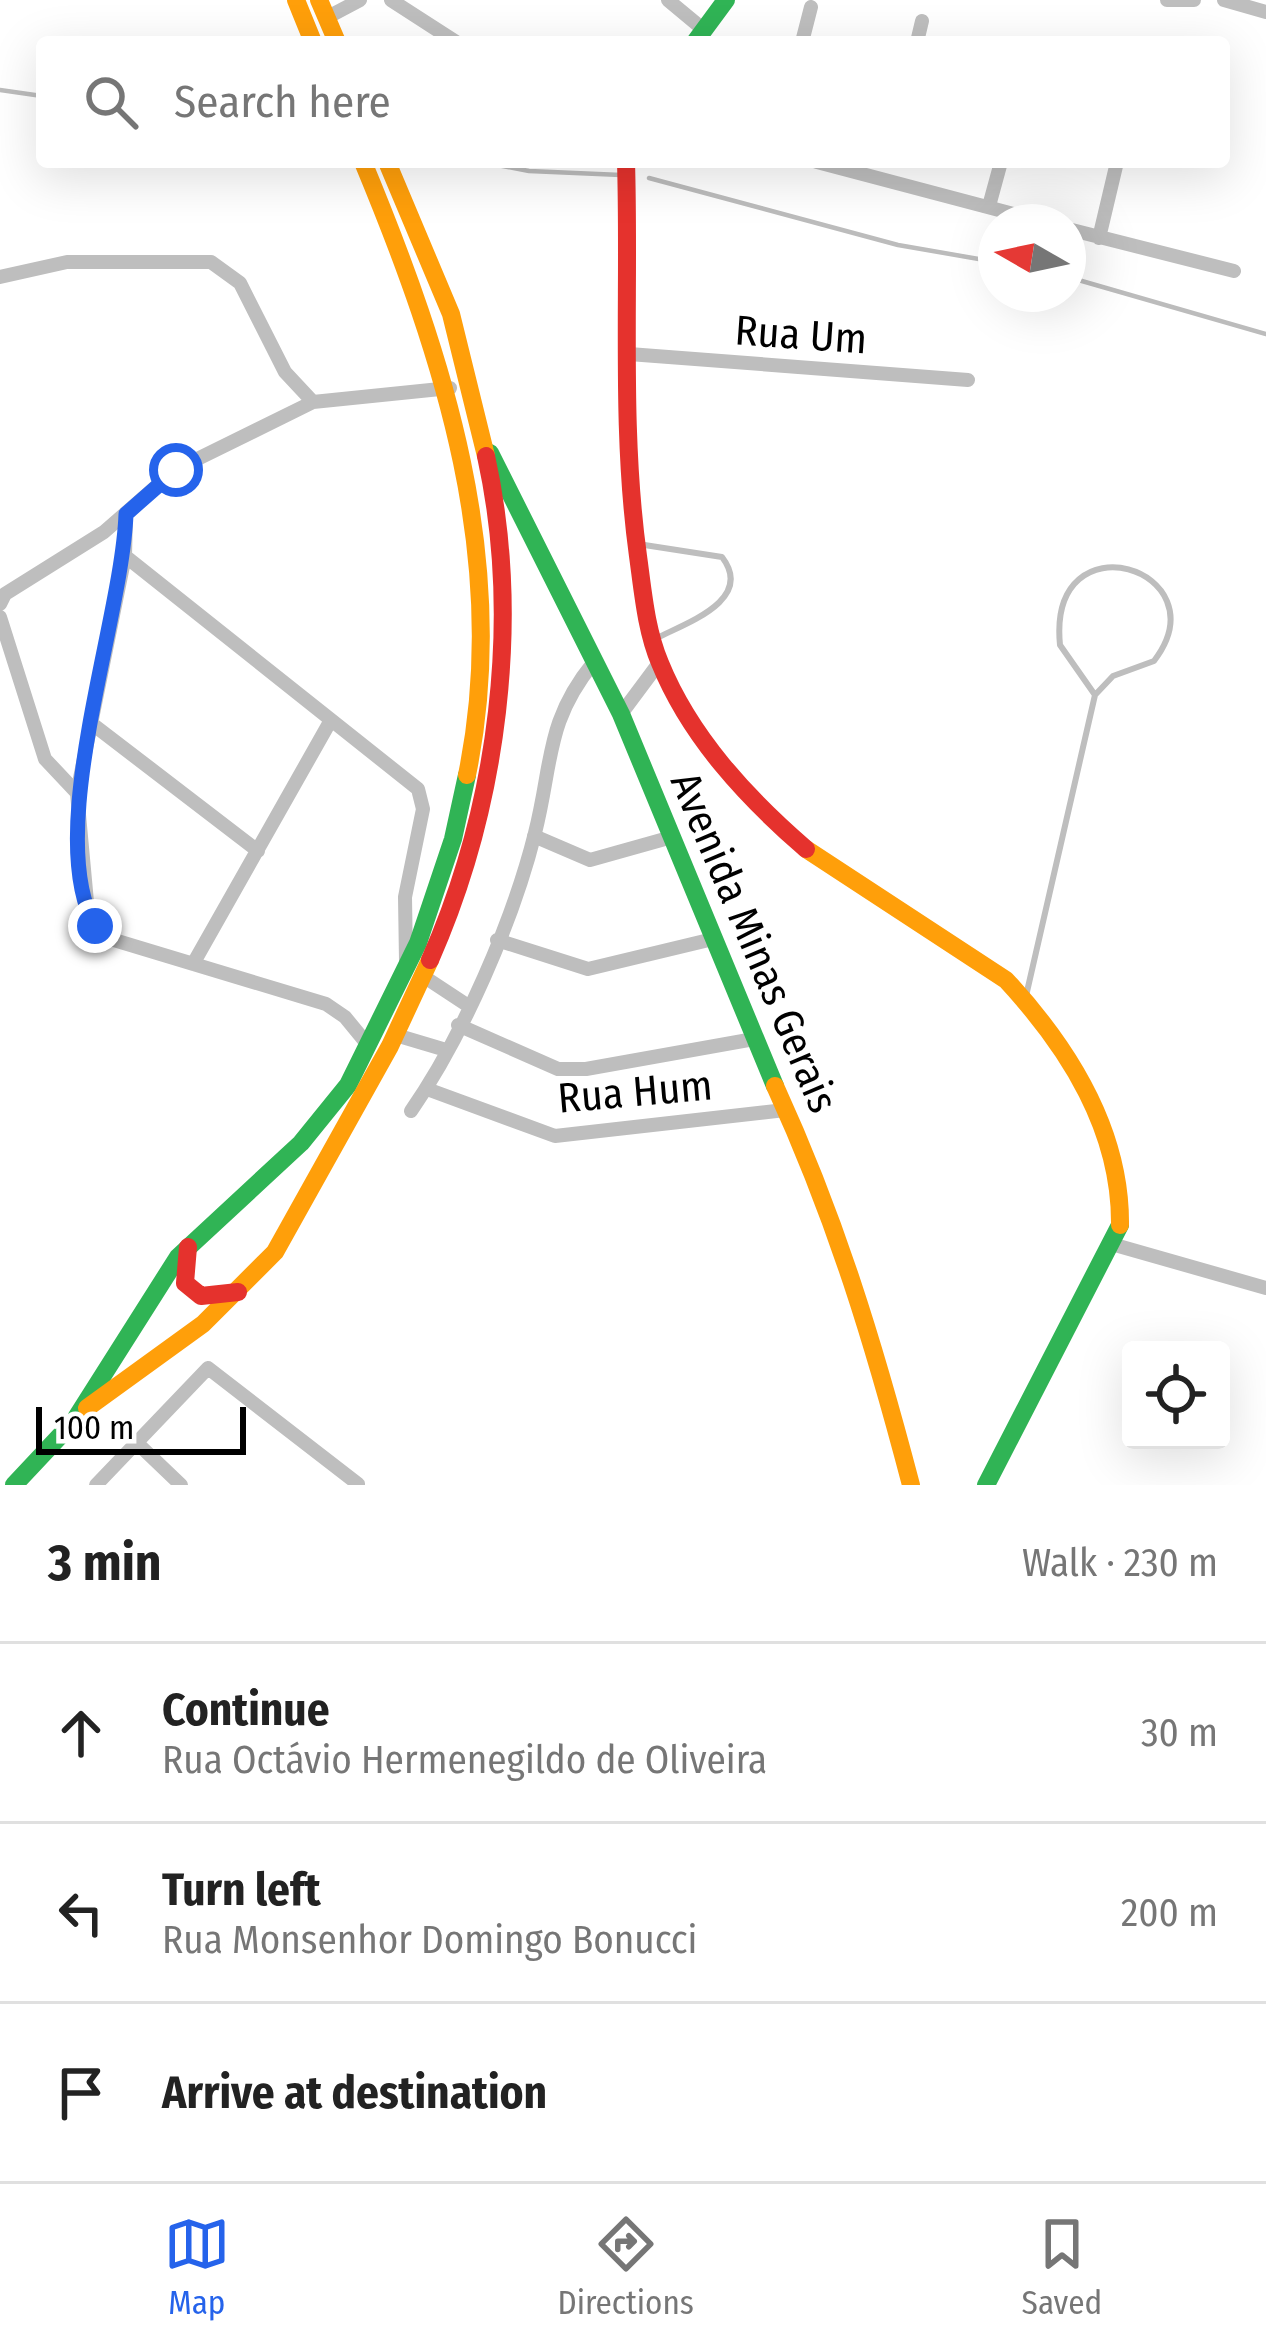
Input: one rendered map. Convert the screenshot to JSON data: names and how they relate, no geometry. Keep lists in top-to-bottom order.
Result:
{
  "streets": {
    "main road": ["Avenida Minas Gerais"],
    "street": ["Rua Um", "Rua Hum"]
  },
  "crossings": [
    ["Avenida Minas Gerais", "Rua Hum"]
  ],
  "scale_bar": "100 m",
  "north": "left",
  "page": {
    "search": "Search here",
    "scale": "100 m",
    "heading": ["3 min", "Walk · 230 m"],
    "list": [
      ["Continue", "Rua Octávio Hermenegildo de Oliveira", "30 m"],
      ["Turn left", "Rua Monsenhor Domingo Bonucci", "200 m"],
      "Arrive at destination"
    ],
    "nav": ["Map", "Directions", "Saved"]
  }
}
